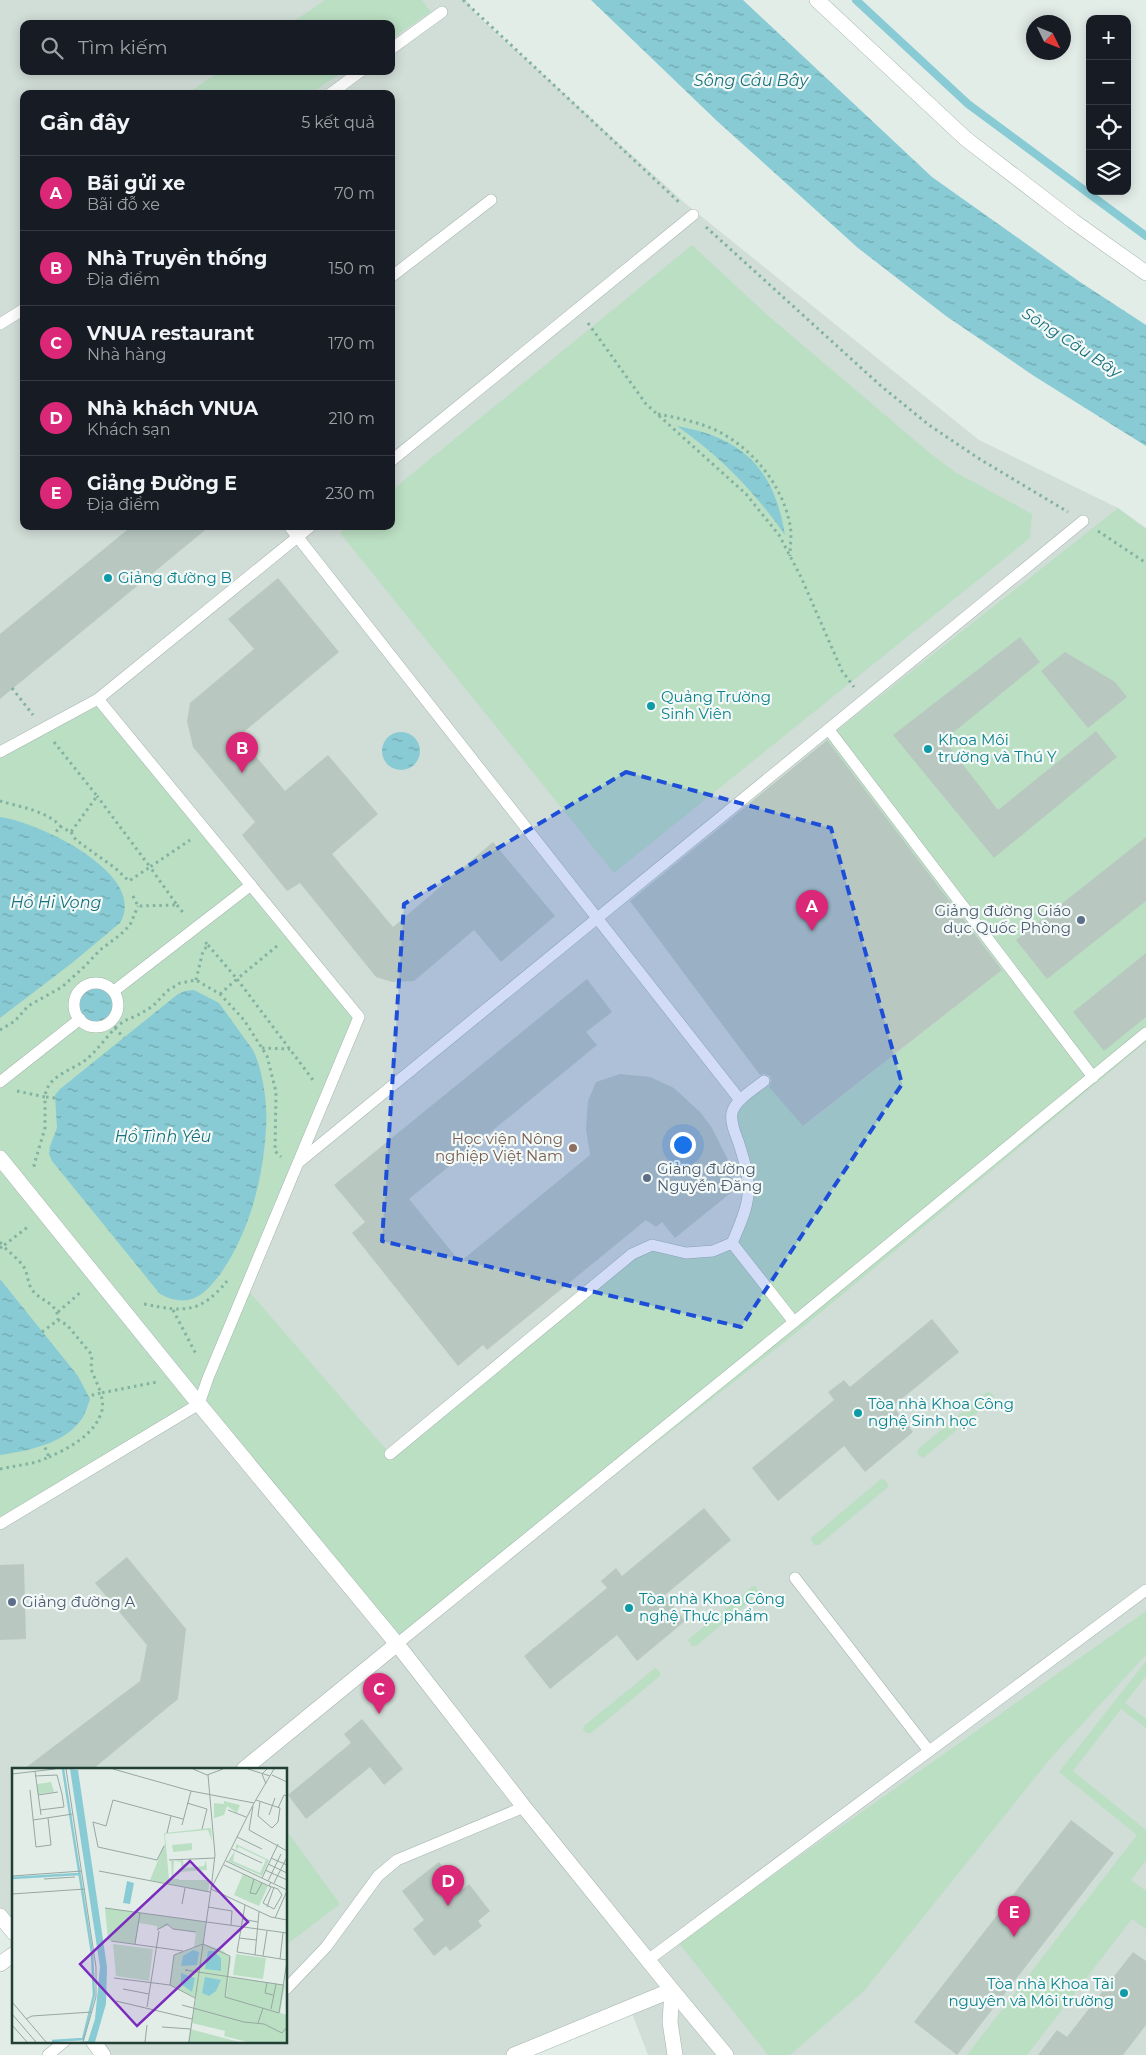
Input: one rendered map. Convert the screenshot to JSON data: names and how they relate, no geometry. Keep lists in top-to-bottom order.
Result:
{
  "water": ["Sông Cầu Bây", "Hồ Hi Vọng", "Hồ Tình Yêu"],
  "places": [
    "Giảng đường B",
    "Quảng Trường Sinh Viên",
    "Khoa Môi trường và Thú Y",
    "Giảng đường Giáo dục Quốc Phòng",
    "Học viện Nông nghiệp Việt Nam",
    "Giảng đường Nguyễn Đăng",
    "Tòa nhà Khoa Công nghệ Sinh học",
    "Giảng đường A",
    "Tòa nhà Khoa Công nghệ Thực phẩm",
    "Tòa nhà Khoa Tài nguyên và Môi trường"
  ],
  "north": "bottom right",
  "page": {
    "map_buttons": ["+", "−"],
    "search": "Tìm kiếm",
    "heading": ["Gần đây", "5 kết quả"],
    "list": [
      {
        "mark": "A",
        "name": "Bãi gửi xe",
        "note": "Bãi đỗ xe",
        "value": "70 m"
      },
      {
        "mark": "B",
        "name": "Nhà Truyền thống",
        "note": "Địa điểm",
        "value": "150 m"
      },
      {
        "mark": "C",
        "name": "VNUA restaurant",
        "note": "Nhà hàng",
        "value": "170 m"
      },
      {
        "mark": "D",
        "name": "Nhà khách VNUA",
        "note": "Khách sạn",
        "value": "210 m"
      },
      {
        "mark": "E",
        "name": "Giảng Đường E",
        "note": "Địa điểm",
        "value": "230 m"
      }
    ],
    "pins": [
      "B",
      "A",
      "C",
      "D",
      "E"
    ]
  }
}
